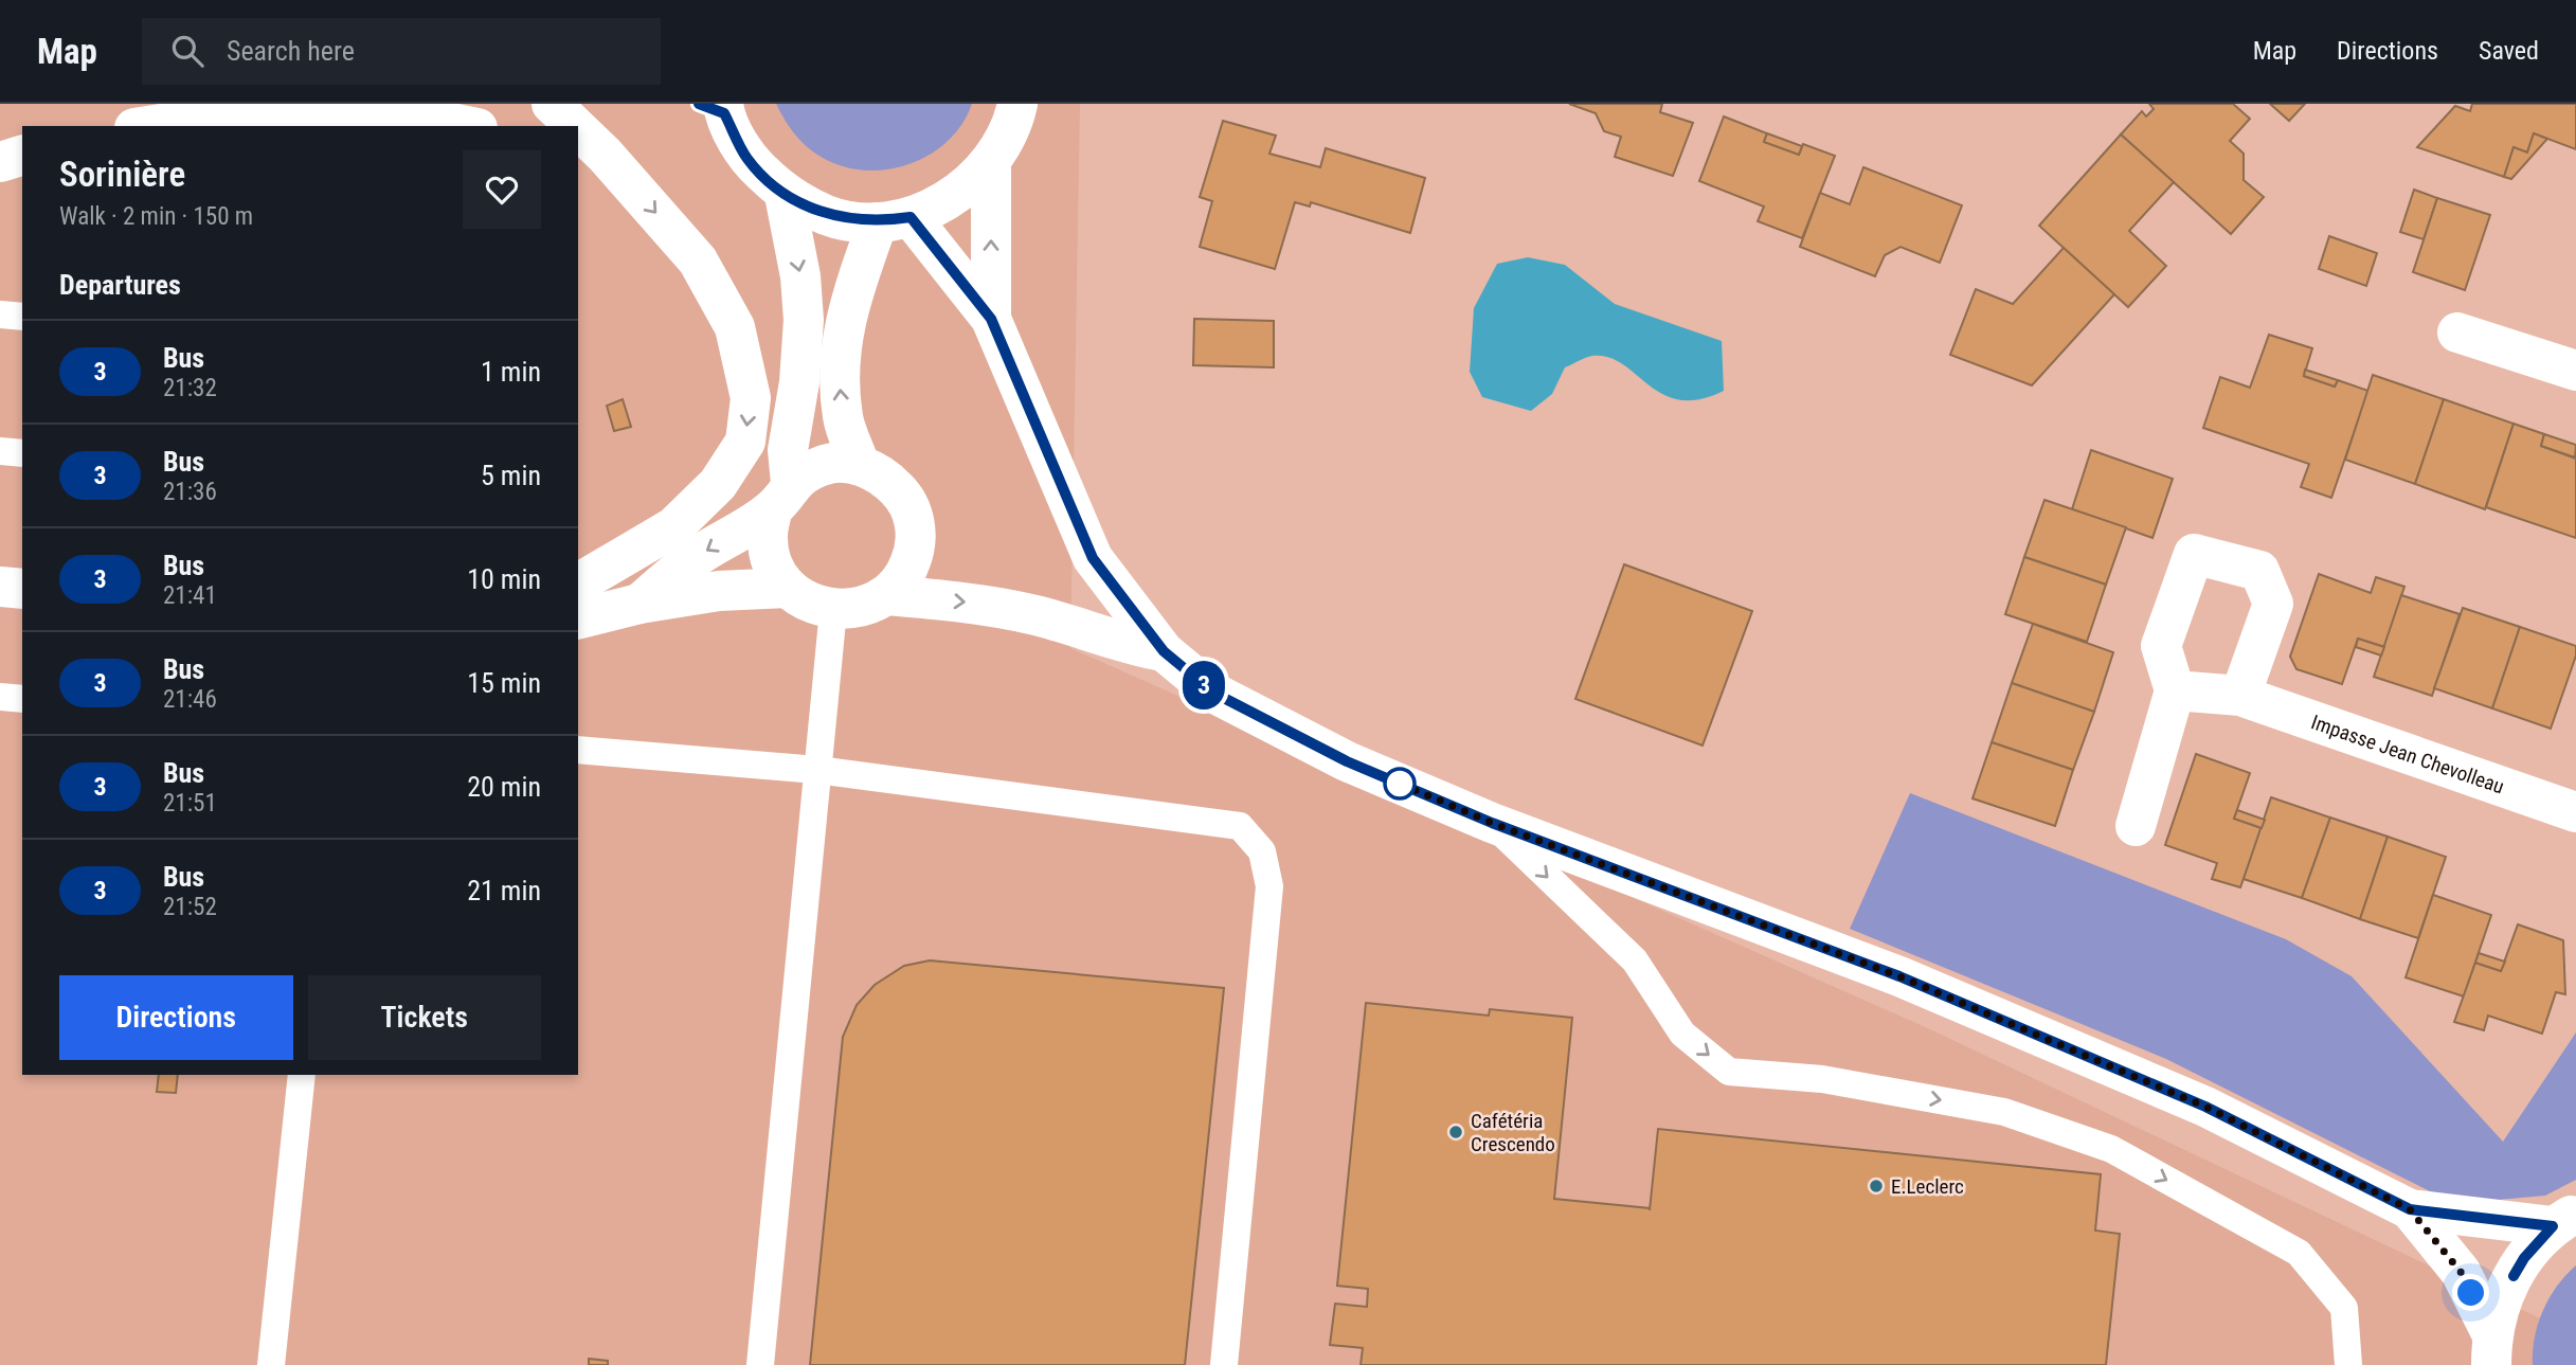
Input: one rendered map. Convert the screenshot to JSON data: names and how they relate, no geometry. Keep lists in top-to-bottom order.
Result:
{
  "streets": {
    "street": ["Impasse Jean Chevolleau"]
  },
  "places": ["Cafétéria Crescendo", "E.Leclerc"],
  "lines": ["bus line 3"],
  "page": {
    "header": "Map",
    "search": "Search here",
    "nav": ["Map", "Directions", "Saved"],
    "on_map": "3",
    "heading": [
      ["Sorinière", "Walk · 2 min · 150 m"],
      "Departures"
    ],
    "list": [
      {
        "mark": "3",
        "name": "Bus",
        "note": "21:32",
        "value": "1 min"
      },
      {
        "mark": "3",
        "name": "Bus",
        "note": "21:36",
        "value": "5 min"
      },
      {
        "mark": "3",
        "name": "Bus",
        "note": "21:41",
        "value": "10 min"
      },
      {
        "mark": "3",
        "name": "Bus",
        "note": "21:46",
        "value": "15 min"
      },
      {
        "mark": "3",
        "name": "Bus",
        "note": "21:51",
        "value": "20 min"
      },
      {
        "mark": "3",
        "name": "Bus",
        "note": "21:52",
        "value": "21 min"
      }
    ],
    "buttons": ["Directions", "Tickets"]
  }
}
